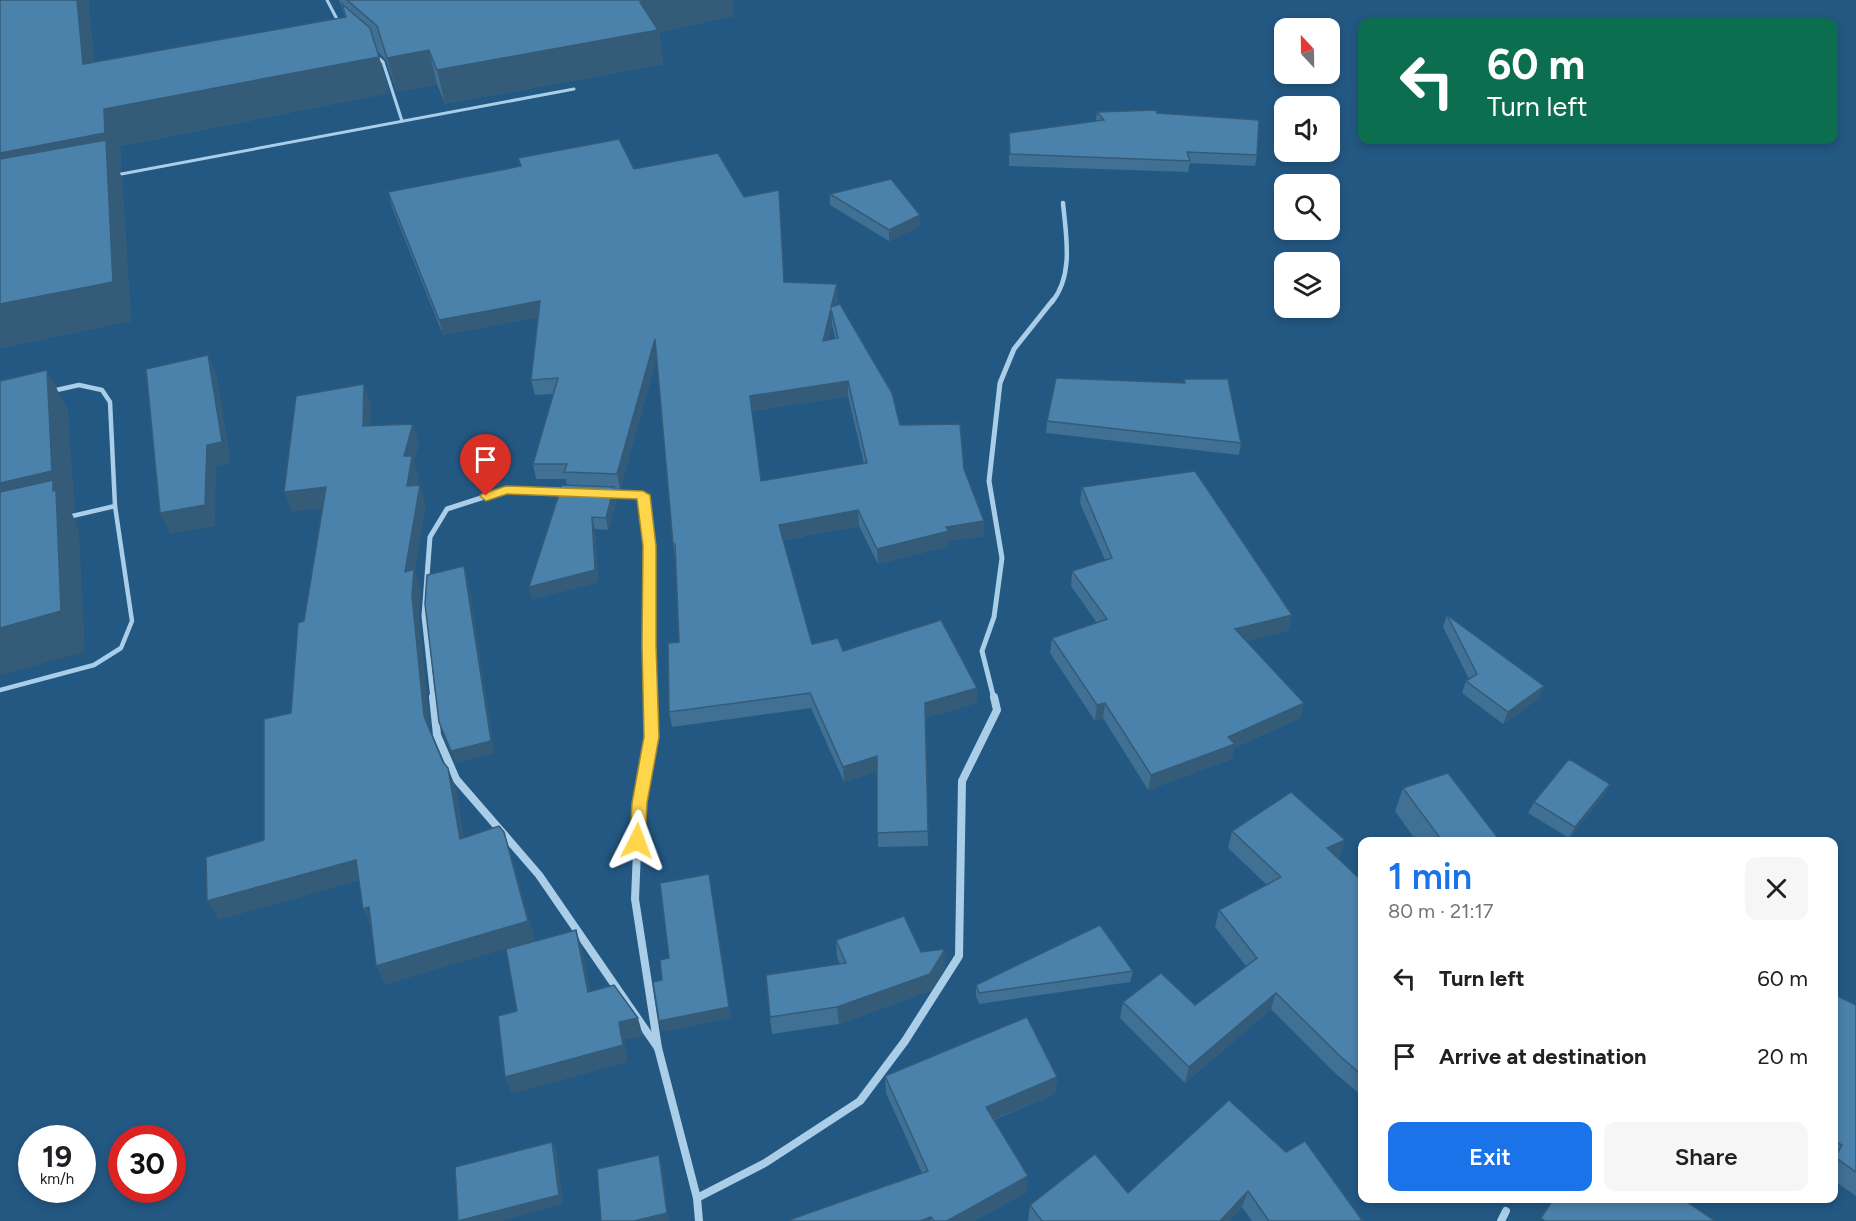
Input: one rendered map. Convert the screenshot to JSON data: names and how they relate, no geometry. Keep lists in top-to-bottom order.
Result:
{
  "north": "top",
  "page": {
    "turn": ["60 m", "Turn left"],
    "heading": ["1 min", "80 m · 21:17"],
    "list": [
      {
        "name": "Turn left",
        "value": "60 m"
      },
      {
        "name": "Arrive at destination",
        "value": "20 m"
      }
    ],
    "buttons": ["Exit", "Share"],
    "speed": "19 km/h",
    "limit": "30"
  }
}
